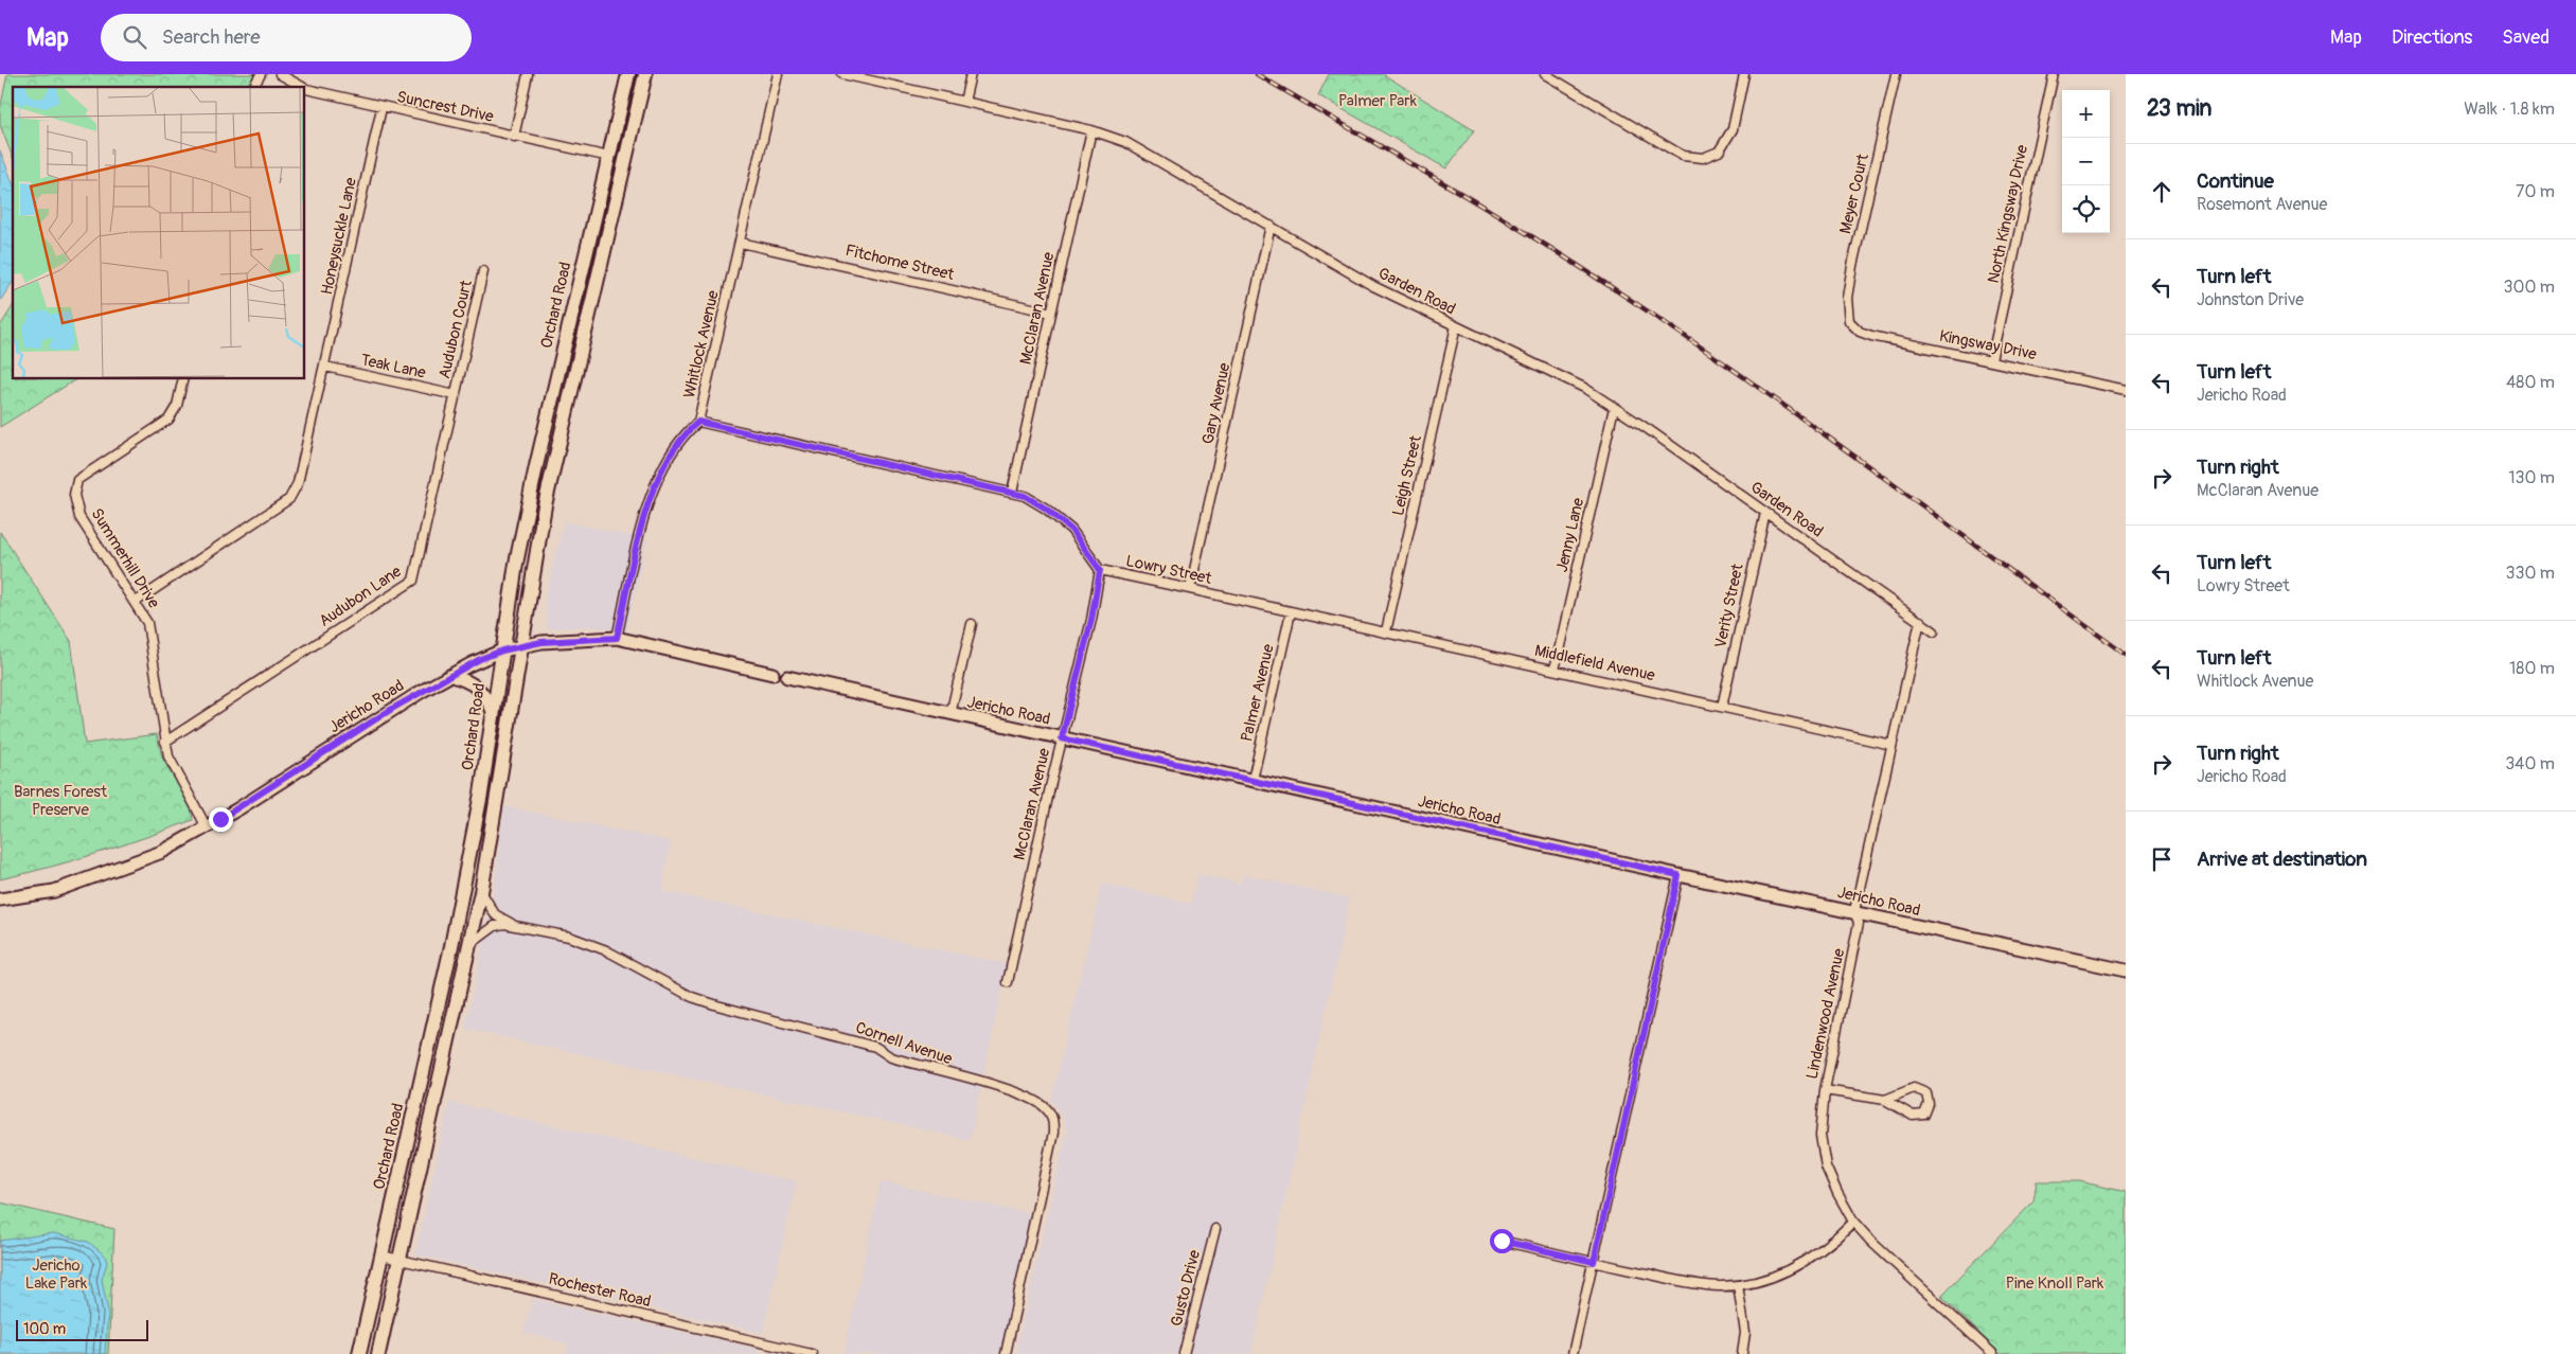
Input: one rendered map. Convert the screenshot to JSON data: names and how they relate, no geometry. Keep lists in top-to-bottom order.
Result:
{
  "streets": {
    "main road": ["Orchard Road", "Jericho Road"],
    "street": [
      "Suncrest Drive",
      "Meyer Court",
      "North Kingsway Drive",
      "Honeysuckle Lane",
      "Fitchome Street",
      "Garden Road",
      "McClaran Avenue",
      "Audubon Court",
      "Whitlock Avenue",
      "Kingsway Drive",
      "Teak Lane",
      "Gary Avenue",
      "Leigh Street",
      "Jenny Lane",
      "Summerhill Drive",
      "Lowry Street",
      "Audubon Lane",
      "Verity Street",
      "Middlefield Avenue",
      "Palmer Avenue",
      "Lindenwood Avenue",
      "Cornell Avenue",
      "Gusto Drive",
      "Rochester Road"
    ]
  },
  "crossings": [
    ["Suncrest Drive", "Honeysuckle Lane"],
    ["Suncrest Drive", "Orchard Road"],
    ["Meyer Court", "Kingsway Drive"],
    ["North Kingsway Drive", "Kingsway Drive"],
    ["Honeysuckle Lane", "Teak Lane"],
    ["Honeysuckle Lane", "Summerhill Drive"],
    ["Fitchome Street", "McClaran Avenue"],
    ["Fitchome Street", "Whitlock Avenue"],
    ["Garden Road", "McClaran Avenue"],
    ["Garden Road", "Gary Avenue"],
    ["Garden Road", "Leigh Street"],
    ["Garden Road", "Jenny Lane"],
    ["Garden Road", "Verity Street"],
    ["Garden Road", "Lindenwood Avenue"],
    ["Orchard Road", "Jericho Road"],
    ["Orchard Road", "Rochester Road"],
    ["McClaran Avenue", "Lowry Street"],
    ["McClaran Avenue", "Jericho Road"],
    ["Audubon Court", "Teak Lane"],
    ["Audubon Court", "Audubon Lane"],
    ["Whitlock Avenue", "Jericho Road"],
    ["Teak Lane", "Audubon Lane"],
    ["Gary Avenue", "Lowry Street"],
    ["Leigh Street", "Middlefield Avenue"],
    ["Jenny Lane", "Middlefield Avenue"],
    ["Summerhill Drive", "Audubon Lane"],
    ["Summerhill Drive", "Jericho Road"],
    ["Lowry Street", "Middlefield Avenue"],
    ["Lowry Street", "Palmer Avenue"],
    ["Verity Street", "Middlefield Avenue"],
    ["Middlefield Avenue", "Palmer Avenue"],
    ["Middlefield Avenue", "Lindenwood Avenue"],
    ["Palmer Avenue", "Jericho Road"],
    ["Jericho Road", "Lindenwood Avenue"]
  ],
  "parks": [
    "Palmer Park",
    "Barnes Forest Preserve",
    "Jericho Lake Park",
    "Pine Knoll Park"
  ],
  "scale_bar": "100 m",
  "page": {
    "header": "Map",
    "search": "Search here",
    "nav": ["Map", "Directions", "Saved"],
    "heading": ["23 min", "Walk · 1.8 km"],
    "map_buttons": ["+", "−"],
    "list": [
      ["Continue", "Rosemont Avenue", "70 m"],
      ["Turn left", "Johnston Drive", "300 m"],
      ["Turn left", "Jericho Road", "480 m"],
      ["Turn right", "McClaran Avenue", "130 m"],
      ["Turn left", "Lowry Street", "330 m"],
      ["Turn left", "Whitlock Avenue", "180 m"],
      ["Turn right", "Jericho Road", "340 m"],
      "Arrive at destination"
    ],
    "scale": "100 m"
  }
}
